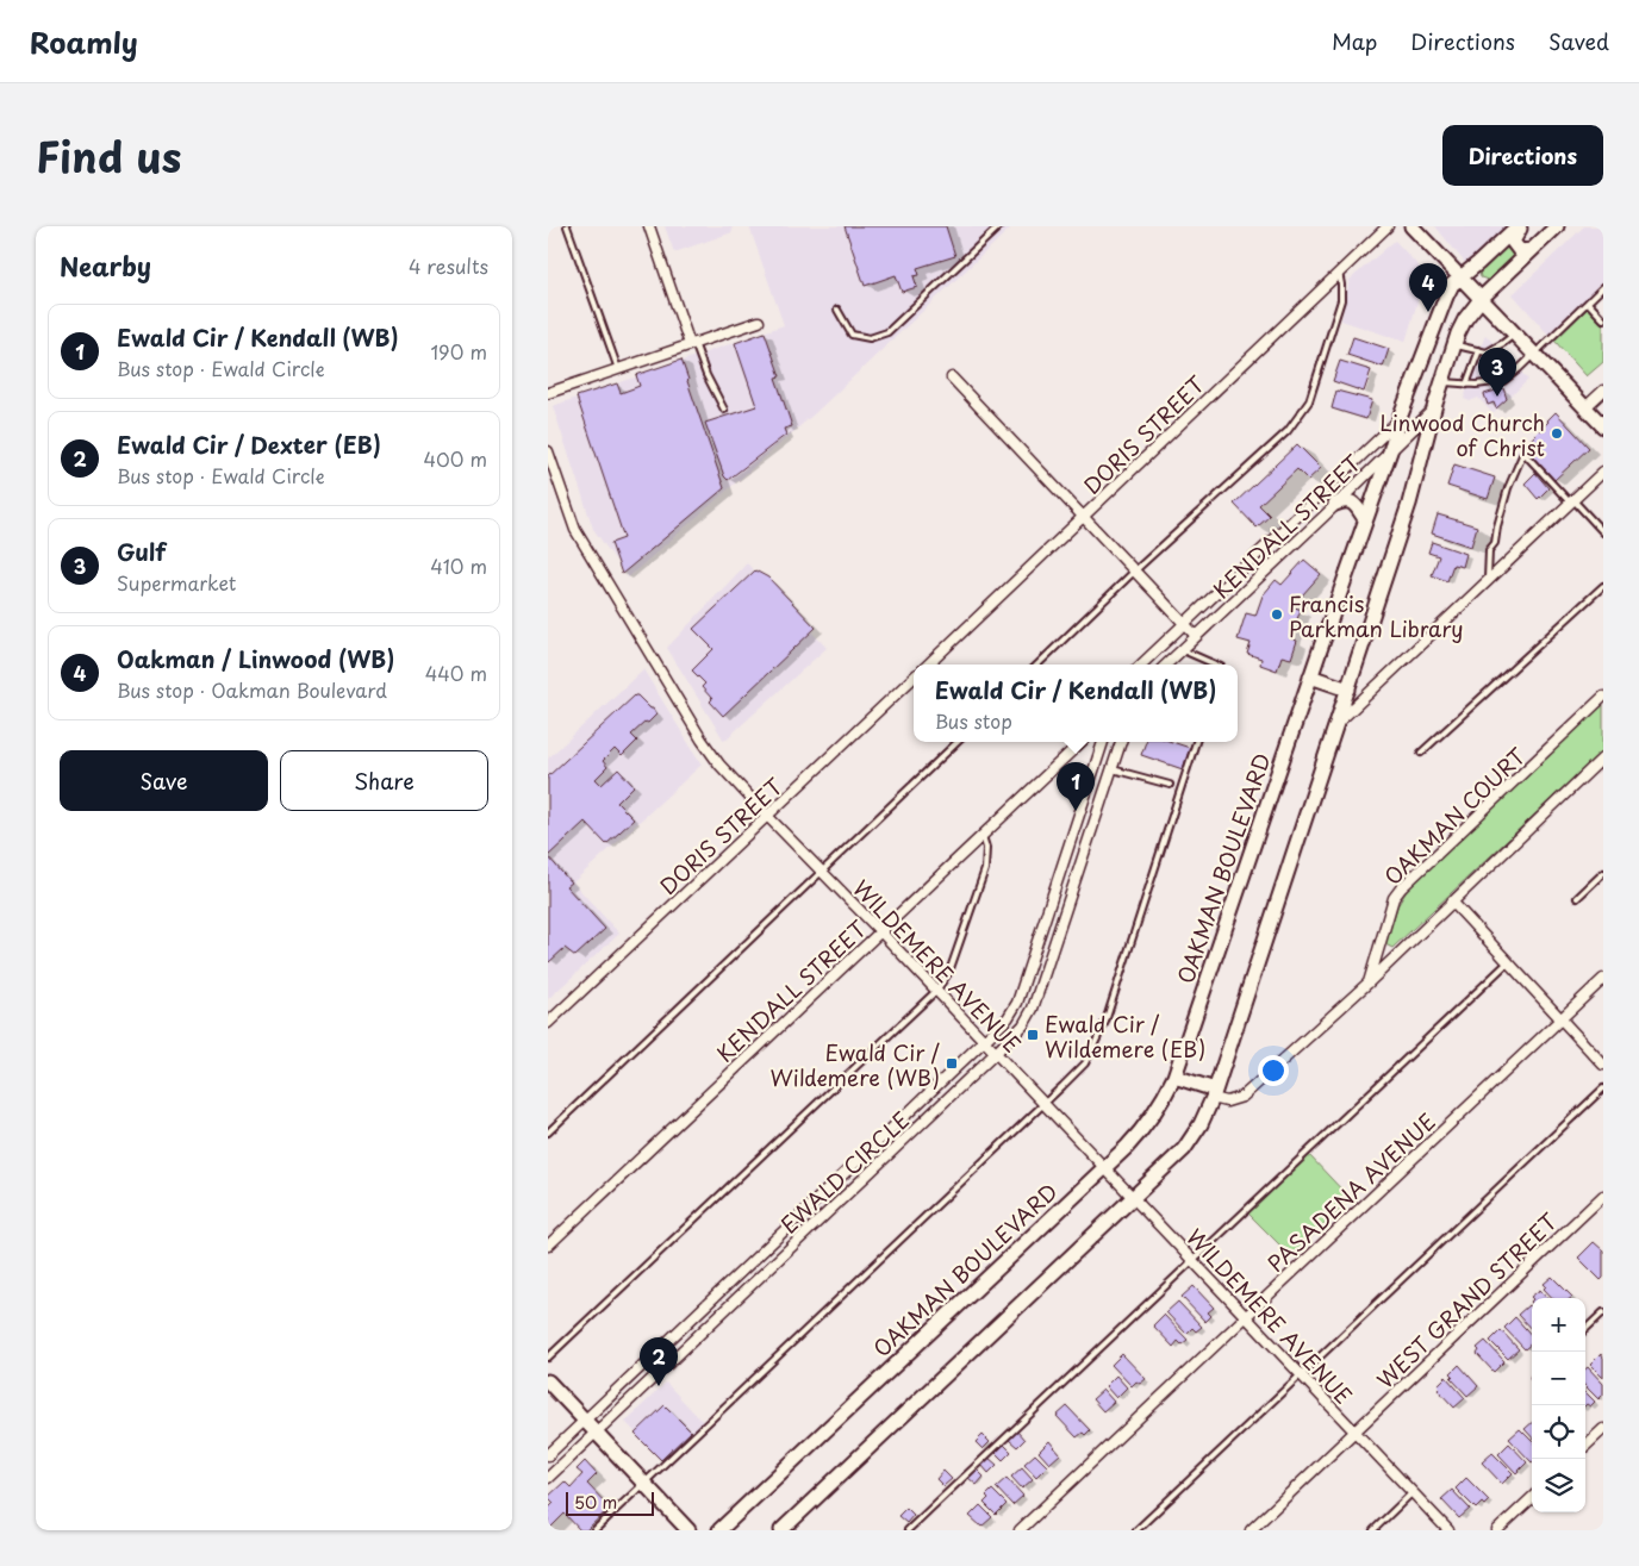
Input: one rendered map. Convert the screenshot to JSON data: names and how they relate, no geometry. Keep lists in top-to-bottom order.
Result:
{
  "streets": {
    "street": [
      "DORIS STREET",
      "KENDALL STREET",
      "OAKMAN COURT",
      "OAKMAN BOULEVARD",
      "WILDEMERE AVENUE",
      "EWALD CIRCLE",
      "PASADENA AVENUE",
      "WEST GRAND STREET"
    ]
  },
  "crossings": [
    ["DORIS STREET", "WILDEMERE AVENUE"],
    ["KENDALL STREET", "OAKMAN BOULEVARD"],
    ["KENDALL STREET", "WILDEMERE AVENUE"],
    ["OAKMAN BOULEVARD", "WILDEMERE AVENUE"],
    ["WILDEMERE AVENUE", "EWALD CIRCLE"],
    ["WILDEMERE AVENUE", "PASADENA AVENUE"],
    ["WILDEMERE AVENUE", "WEST GRAND STREET"]
  ],
  "places": {
    "other": ["Linwood Church of Christ", "Francis Parkman Library"],
    "transit": ["Ewald Cir / Wildemere (EB)", "Ewald Cir / Wildemere (WB)"]
  },
  "scale_bar": "50 m",
  "page": {
    "header": "Roamly",
    "nav": ["Map", "Directions", "Saved"],
    "title": "Find us",
    "buttons": [
      "Directions",
      ["Save", "Share"]
    ],
    "heading": ["Nearby", "4 results"],
    "pins": [
      "4",
      "3",
      "1",
      "2"
    ],
    "list": [
      {
        "mark": "1",
        "name": "Ewald Cir / Kendall (WB)",
        "note": "Bus stop · Ewald Circle",
        "value": "190 m"
      },
      {
        "mark": "2",
        "name": "Ewald Cir / Dexter (EB)",
        "note": "Bus stop · Ewald Circle",
        "value": "400 m"
      },
      {
        "mark": "3",
        "name": "Gulf",
        "note": "Supermarket",
        "value": "410 m"
      },
      {
        "mark": "4",
        "name": "Oakman / Linwood (WB)",
        "note": "Bus stop · Oakman Boulevard",
        "value": "440 m"
      }
    ],
    "popup": ["Ewald Cir / Kendall (WB)", "Bus stop"],
    "map_buttons": ["+", "−"],
    "scale": "50 m"
  }
}
